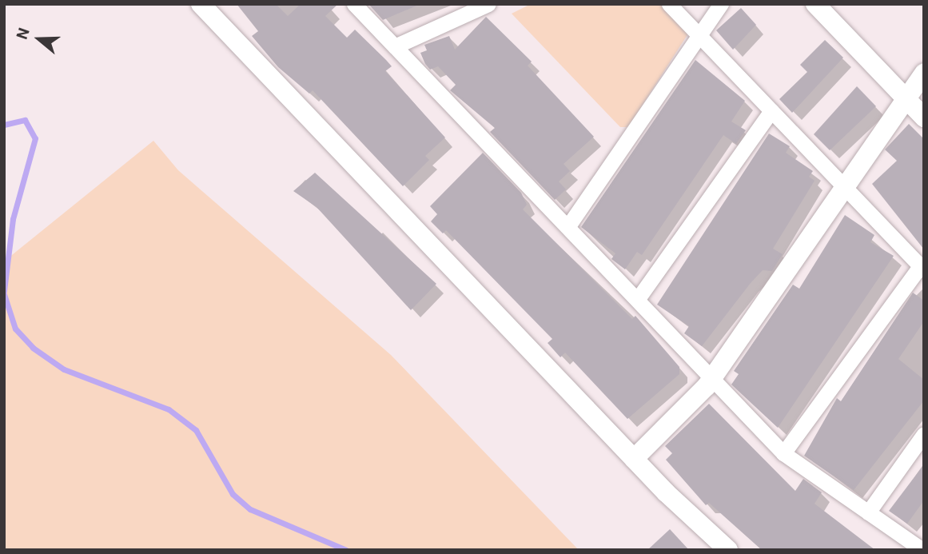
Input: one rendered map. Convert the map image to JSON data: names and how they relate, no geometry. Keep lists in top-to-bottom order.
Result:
{
  "north": "left"
}
